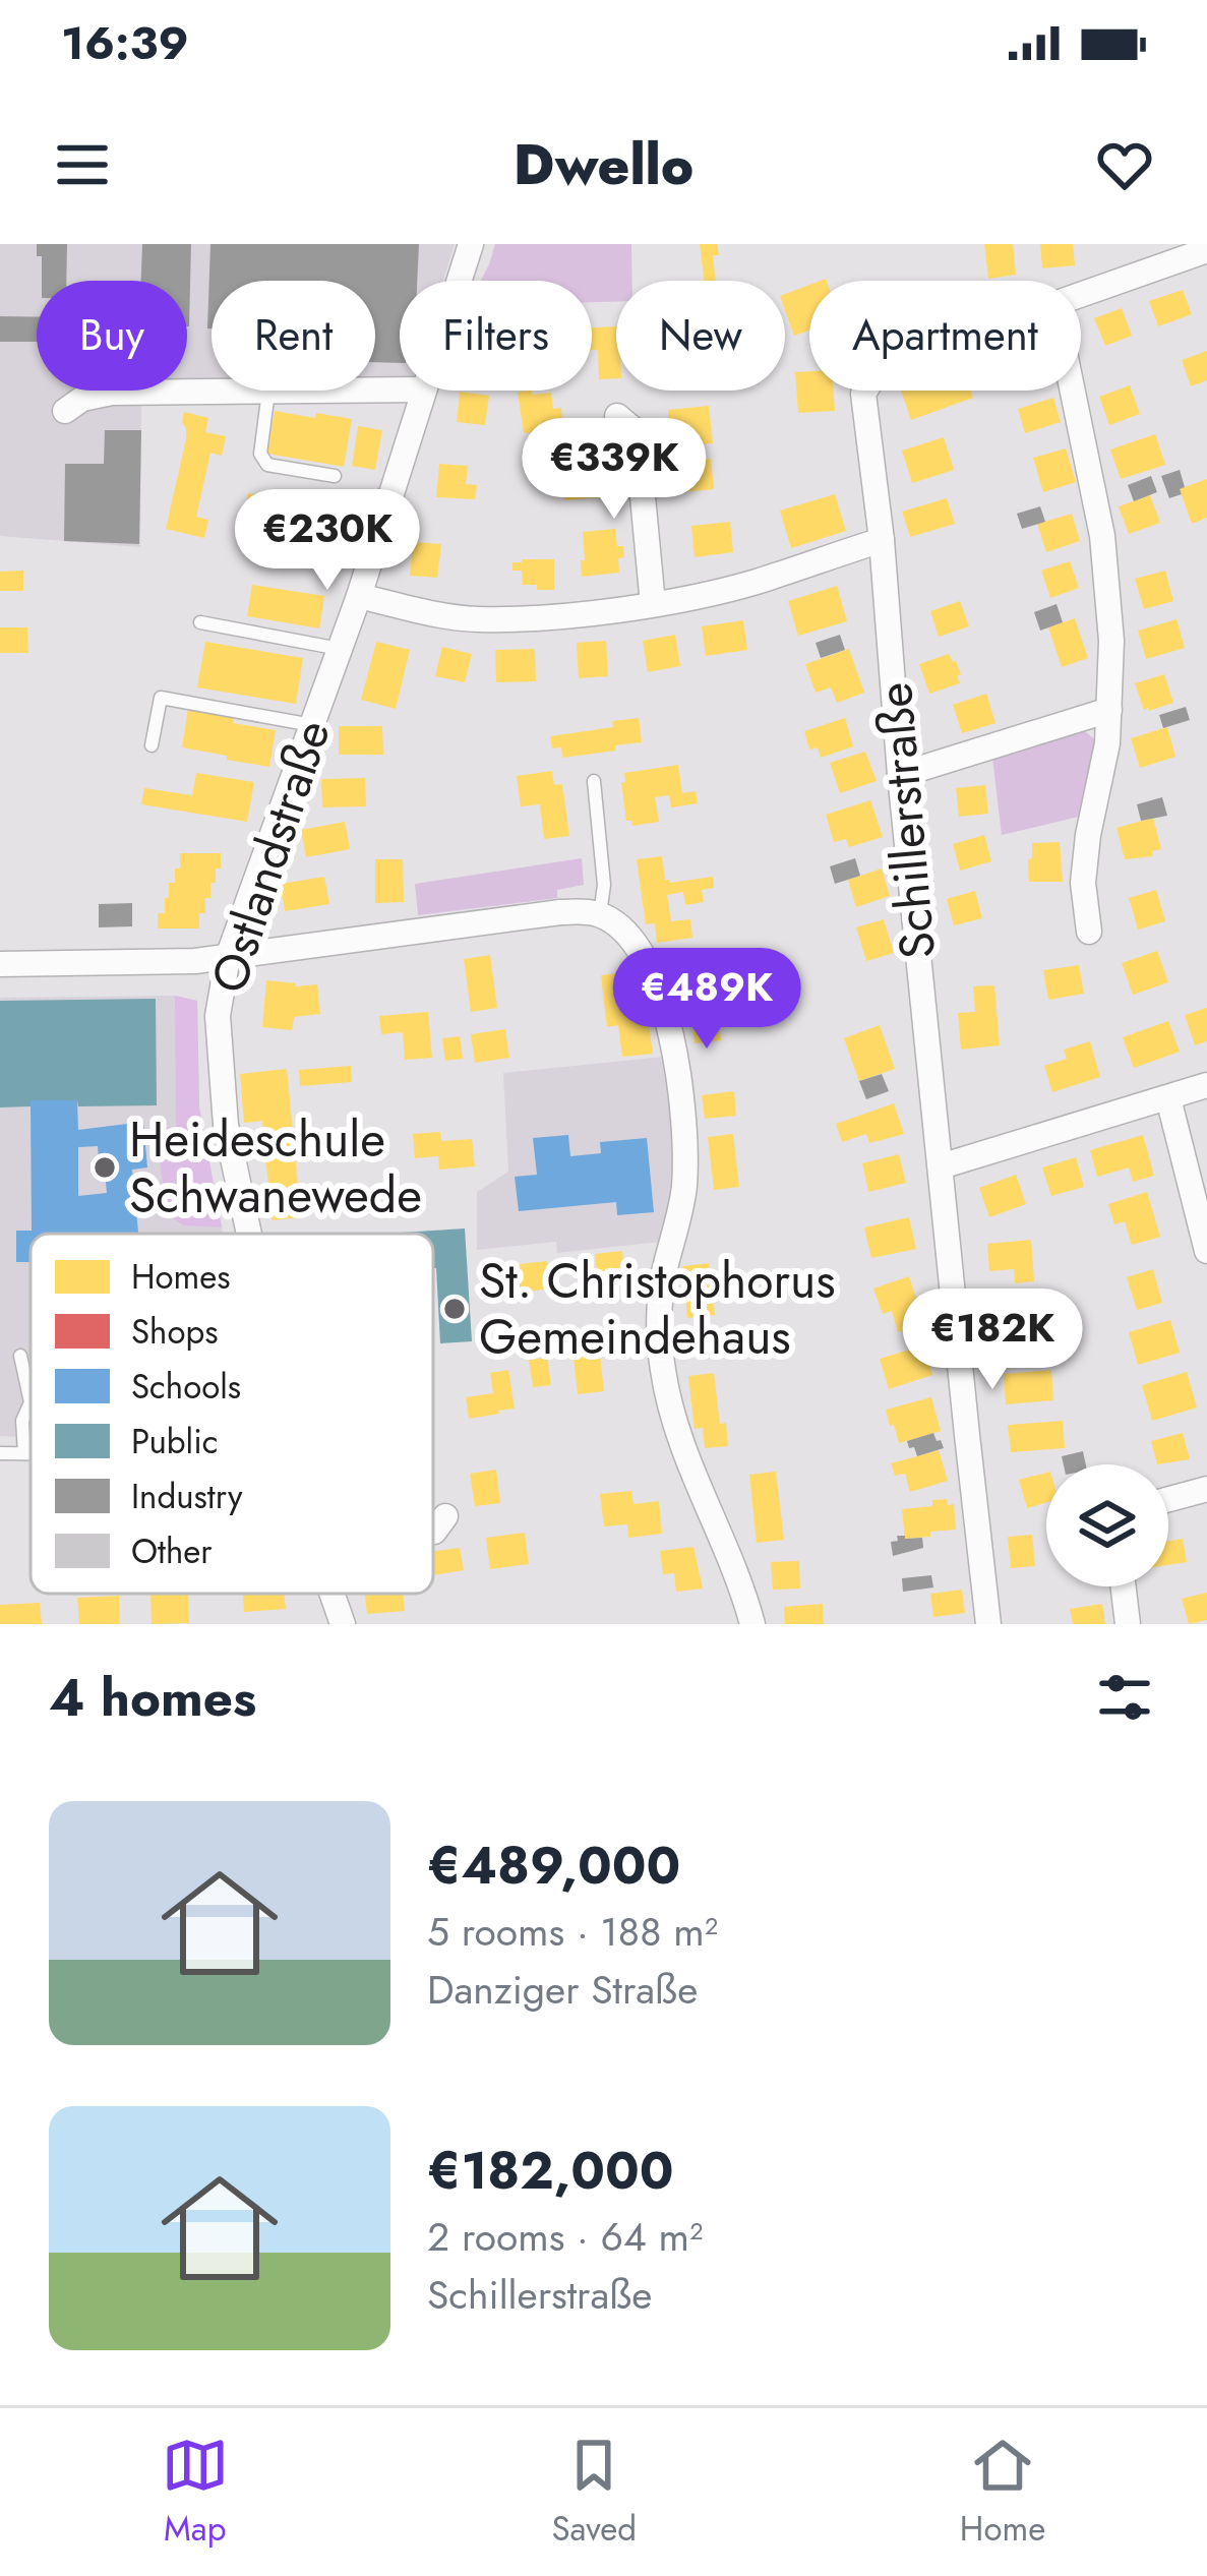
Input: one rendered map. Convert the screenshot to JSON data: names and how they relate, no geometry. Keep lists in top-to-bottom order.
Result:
{
  "streets": {
    "street": ["Schillerstraße", "Ostlandstraße"]
  },
  "places": ["Heideschule Schwanewede", "St. Christophorus Gemeindehaus"],
  "legend": [
    "Homes",
    "Shops",
    "Schools",
    "Public",
    "Industry",
    "Other"
  ],
  "page": {
    "status": "16:39",
    "header": "Dwello",
    "chip": [
      "Buy",
      "Rent",
      "Filters",
      "New",
      "Apartment"
    ],
    "price": [
      "€339K",
      "€230K",
      "€489K",
      "€182K"
    ],
    "heading": "4 homes",
    "list": [
      {
        "name": "€489,000",
        "note": "5 rooms · 188 m² · Danziger Straße"
      },
      {
        "name": "€182,000",
        "note": "2 rooms · 64 m² · Schillerstraße"
      }
    ],
    "tabs": ["Map", "Saved", "Home"]
  }
}
